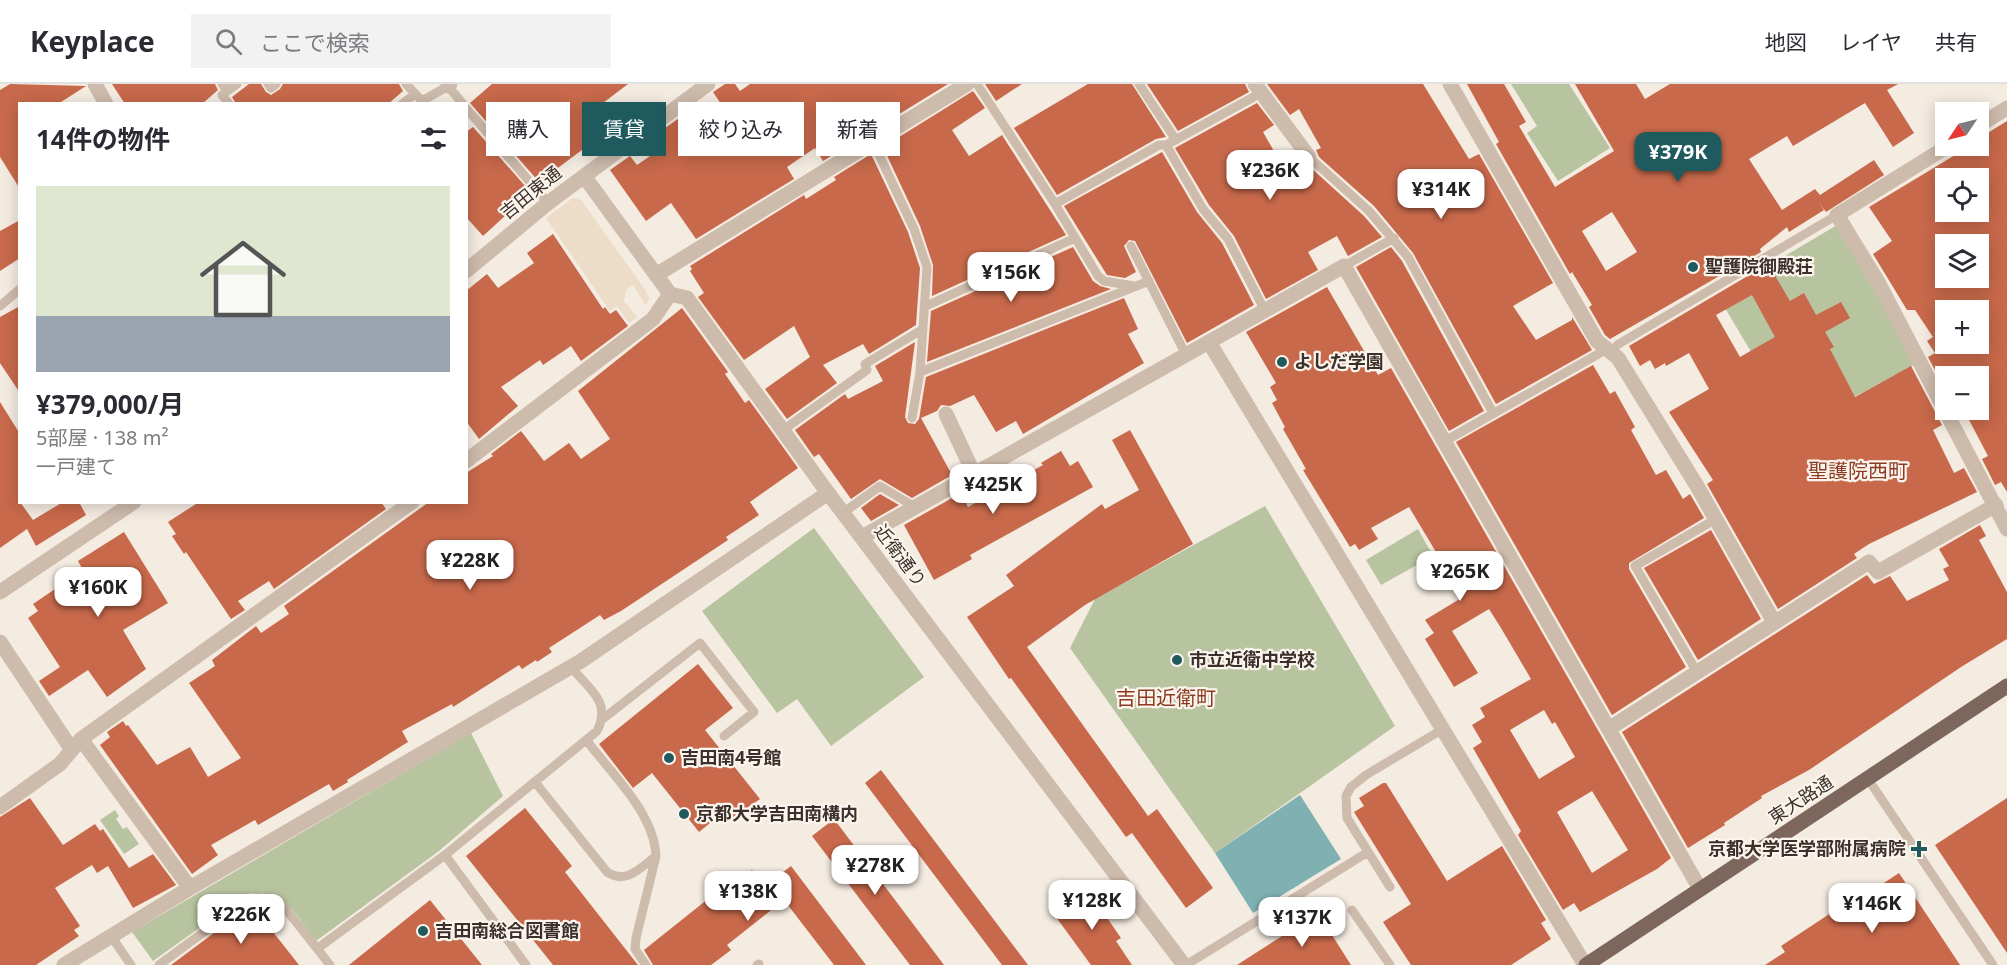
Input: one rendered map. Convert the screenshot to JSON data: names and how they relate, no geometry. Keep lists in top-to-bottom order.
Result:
{
  "streets": {
    "main road": ["東大路通"],
    "street": ["吉田東通", "近衛通り"]
  },
  "crossings": [
    ["吉田東通", "近衛通り"]
  ],
  "districts": ["聖護院西町", "吉田近衛町"],
  "places": {
    "other": [
      "聖護院御殿荘",
      "よしだ学園",
      "市立近衛中学校",
      "吉田南4号館",
      "京都大学吉田南構内",
      "吉田南総合図書館"
    ],
    "health": ["京都大学医学部附属病院"]
  },
  "north": "bottom left",
  "page": {
    "header": "Keyplace",
    "search": "ここで検索",
    "nav": ["地図", "レイヤ", "共有"],
    "map_buttons": ["+", "−"],
    "chip": [
      "購入",
      "賃貸",
      "絞り込み",
      "新着"
    ],
    "heading": "14件の物件",
    "price": [
      "¥379K",
      "¥236K",
      "¥314K",
      "¥156K",
      "¥425K",
      "¥228K",
      "¥265K",
      "¥160K",
      "¥278K",
      "¥138K",
      "¥128K",
      "¥146K",
      "¥226K",
      "¥137K"
    ],
    "list": [
      {
        "name": "¥379,000/月",
        "note": "5部屋 · 138 m² · 一戸建て"
      }
    ]
  }
}
